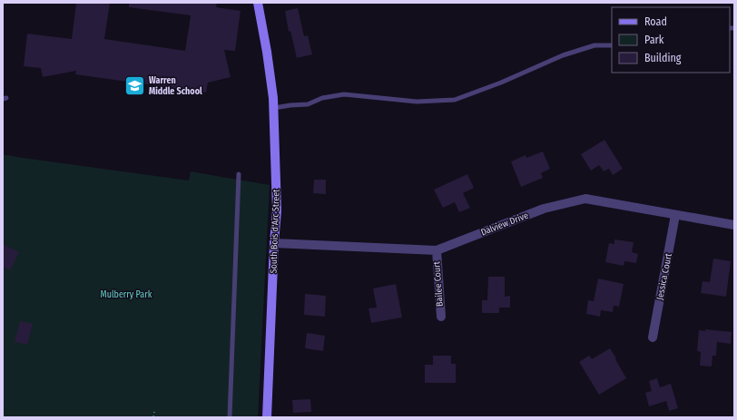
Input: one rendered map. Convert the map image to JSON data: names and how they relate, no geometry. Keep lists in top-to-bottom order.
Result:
{
  "streets": {
    "main road": ["South Bois d'Arc Street"],
    "street": ["Dalview Drive", "Jessica Court", "Bailee Court"]
  },
  "crossings": [
    ["Dalview Drive", "South Bois d'Arc Street"],
    ["Dalview Drive", "Jessica Court"],
    ["Dalview Drive", "Bailee Court"]
  ],
  "parks": ["Mulberry Park"],
  "places": {
    "school or university": ["Warren Middle School"]
  },
  "legend": ["Road", "Park", "Building"]
}
